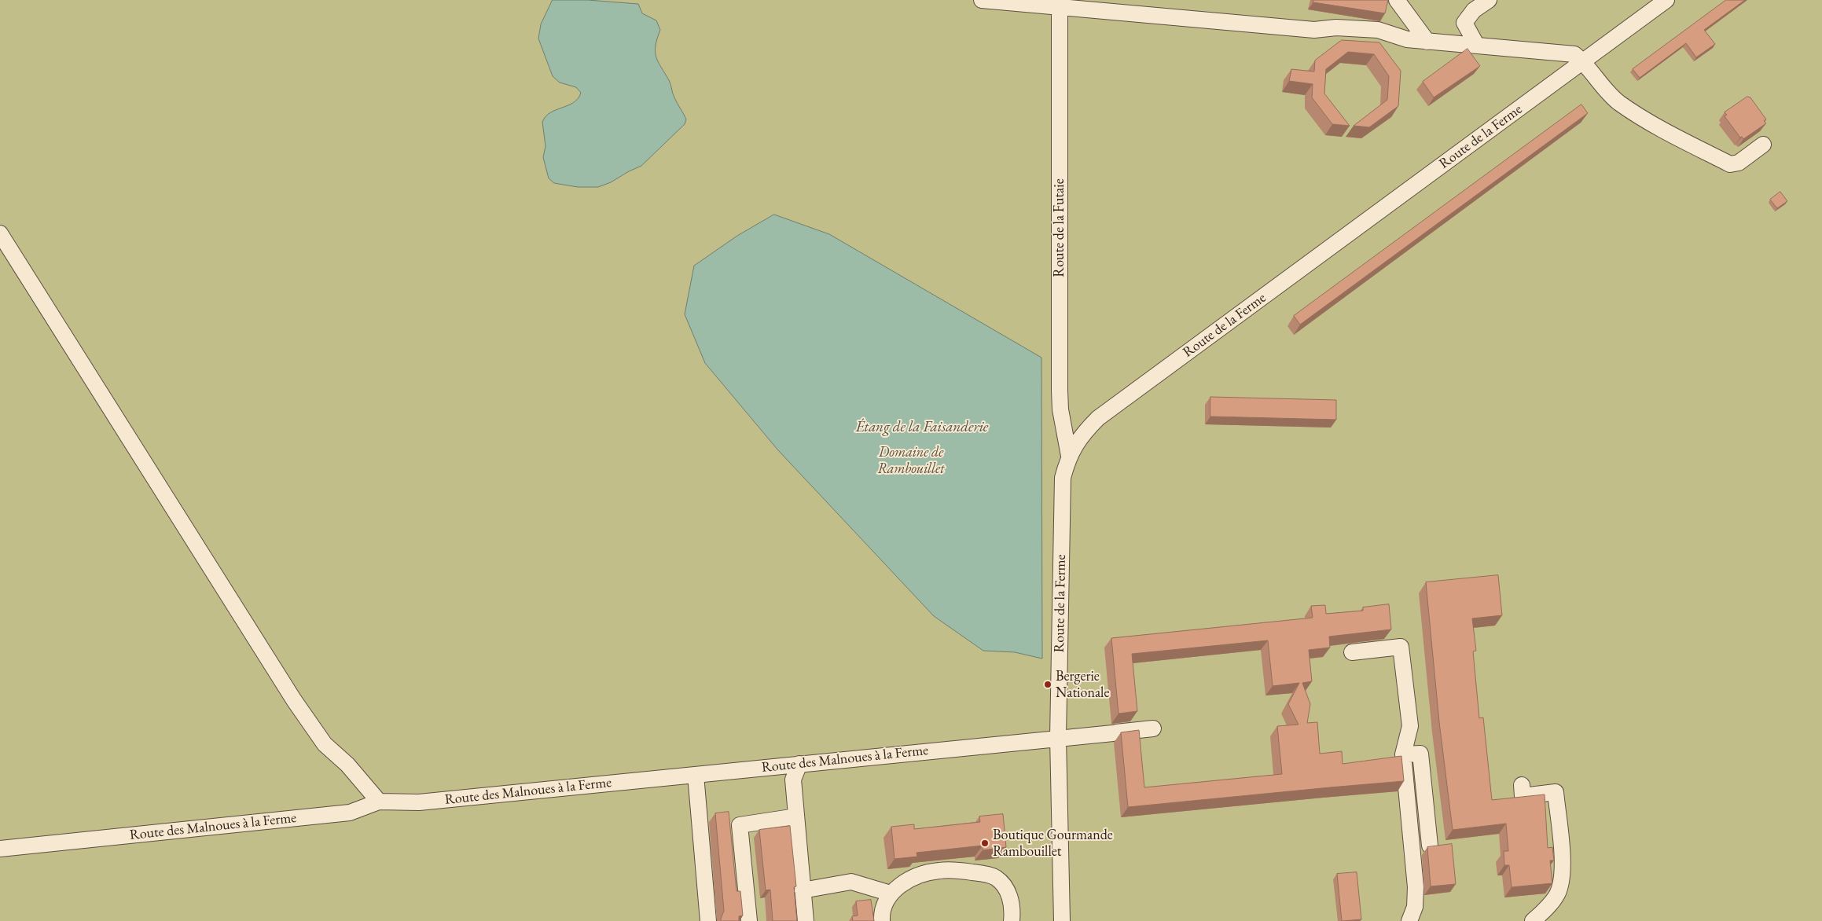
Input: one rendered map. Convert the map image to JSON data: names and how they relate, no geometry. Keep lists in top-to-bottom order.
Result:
{
  "streets": {
    "street": ["Route de la Ferme", "Route de la Futaie", "Route des Malnoues à la Ferme"]
  },
  "crossings": [
    ["Route de la Ferme", "Route de la Futaie"],
    ["Route de la Ferme", "Route des Malnoues à la Ferme"]
  ],
  "water": ["Étang de la Faisanderie"],
  "parks": ["Domaine de Rambouillet"],
  "places": ["Bergerie Nationale", "Boutique Gourmande Rambouillet"]
}
